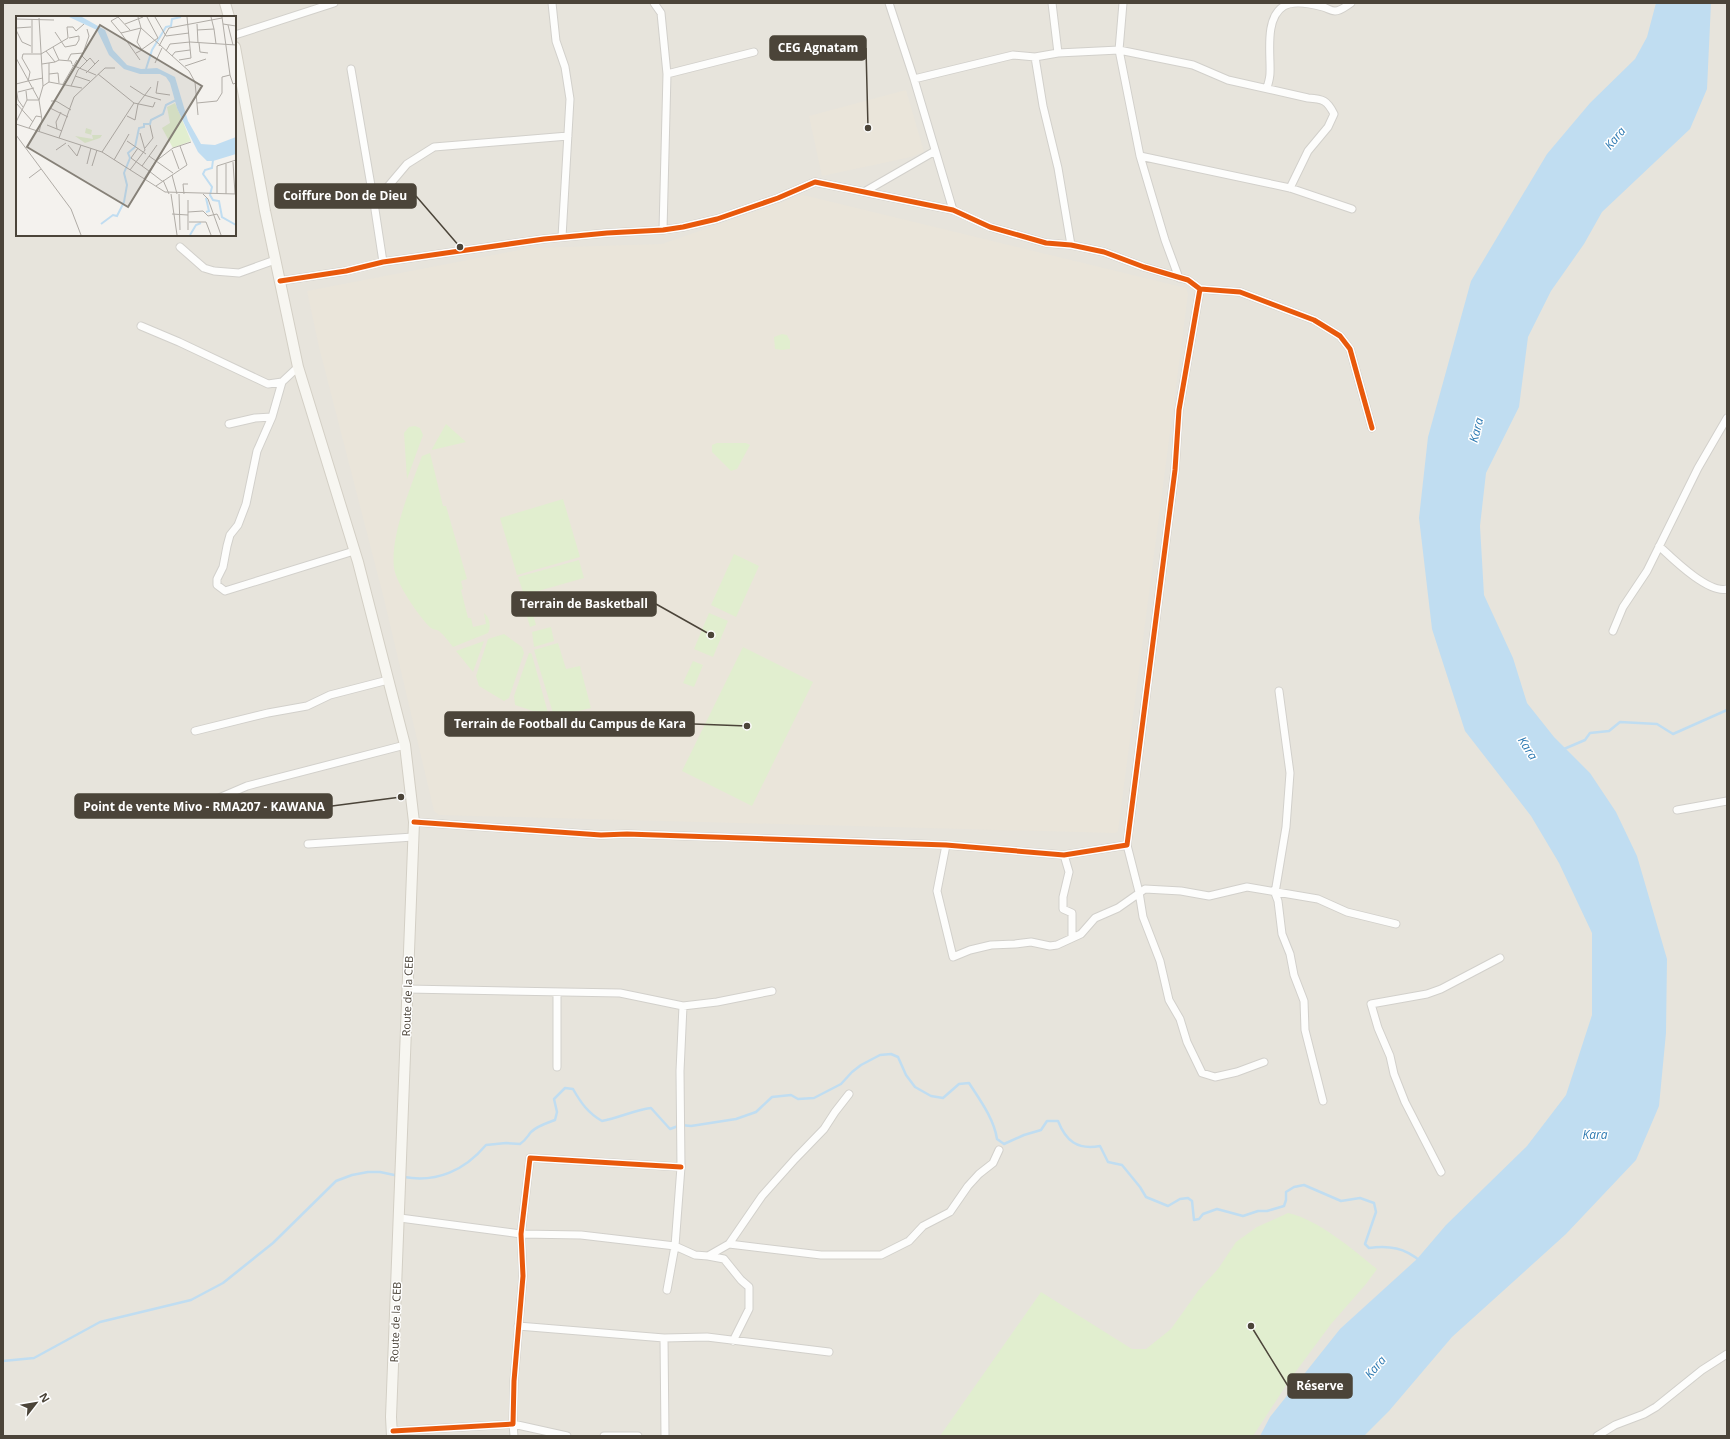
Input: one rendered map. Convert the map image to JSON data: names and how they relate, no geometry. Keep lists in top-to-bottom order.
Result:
{
  "streets": {
    "main road": ["Route de la CEB"]
  },
  "water": ["Kara"],
  "places": [
    "CEG Agnatam",
    "Coiffure Don de Dieu",
    "Terrain de Basketball",
    "Terrain de Football du Campus de Kara",
    "Point de vente Mivo - RMA207 - KAWANA",
    "Réserve"
  ],
  "north": "top right"
}
